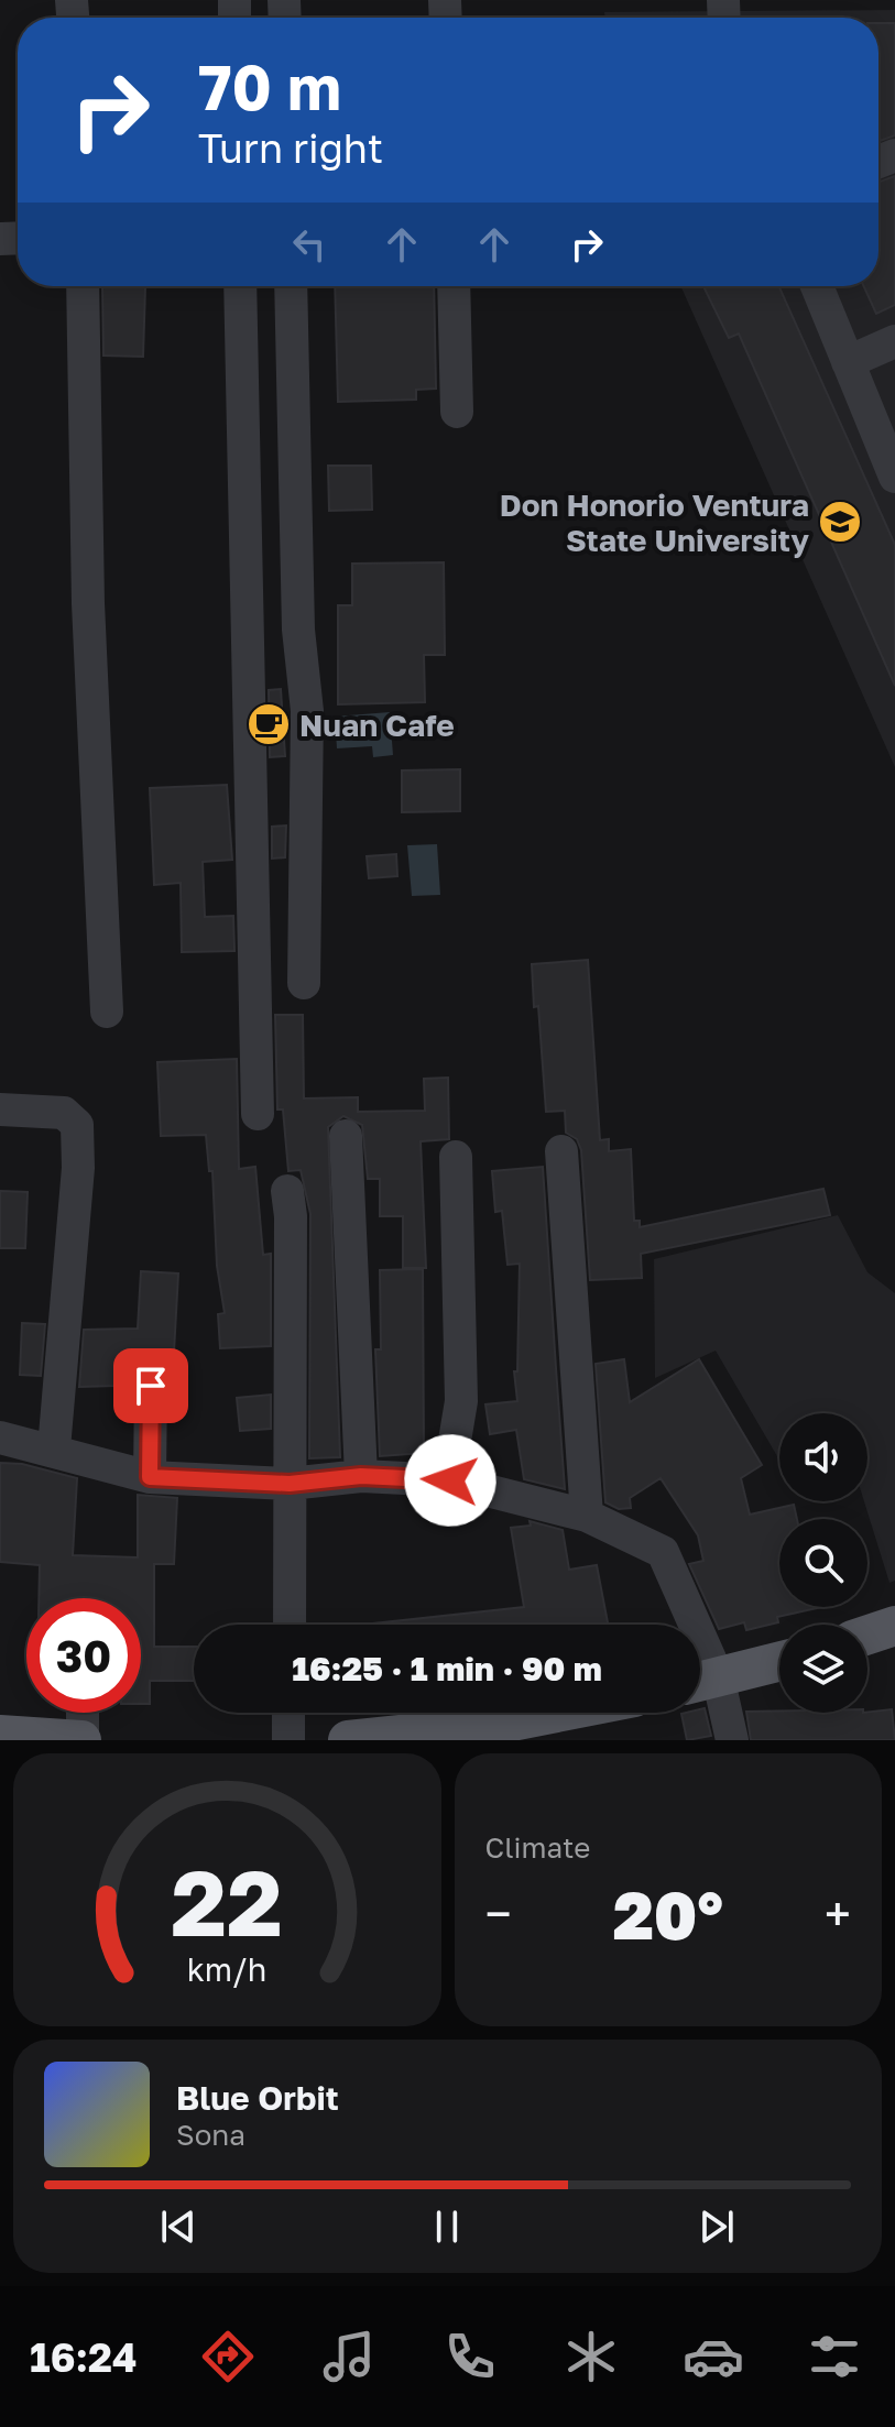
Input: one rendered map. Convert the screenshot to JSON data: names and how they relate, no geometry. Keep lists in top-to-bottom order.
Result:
{
  "places": {
    "school or university": ["Don Honorio Ventura State University"],
    "cafe": ["Nuan Cafe"]
  },
  "page": {
    "turn": ["70 m", "Turn right"],
    "limit": "30",
    "trip": "16:25 · 1 min · 90 m",
    "tile": "Climate",
    "heat": ["−", "20°", "+"],
    "song": ["Blue Orbit", "Sona"],
    "tabs": "16:24",
    "gauge": ["22", "km/h"]
  }
}
